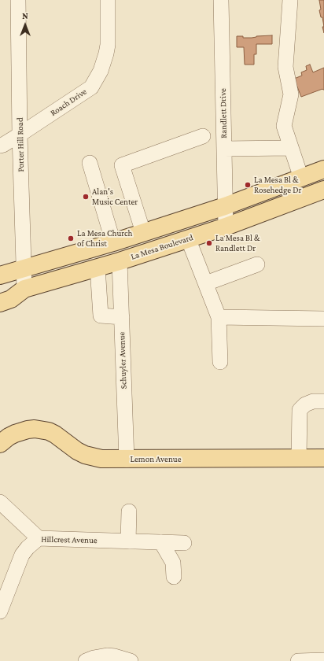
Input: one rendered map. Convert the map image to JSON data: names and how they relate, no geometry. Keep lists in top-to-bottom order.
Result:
{
  "streets": {
    "main road": ["La Mesa Boulevard", "Lemon Avenue"],
    "street": [
      "Roach Drive",
      "Randlett Drive",
      "Porter Hill Road",
      "Schuyler Avenue",
      "Hillcrest Avenue"
    ]
  },
  "crossings": [
    ["Roach Drive", "Porter Hill Road"],
    ["Randlett Drive", "La Mesa Boulevard"],
    ["Porter Hill Road", "La Mesa Boulevard"],
    ["La Mesa Boulevard", "Schuyler Avenue"],
    ["Schuyler Avenue", "Lemon Avenue"]
  ],
  "places": [
    "La Mesa Bl & Rosehedge Dr",
    "Alan's Music Center",
    "La Mesa Church of Christ",
    "La Mesa Bl & Randlett Dr"
  ],
  "north": "top"
}
